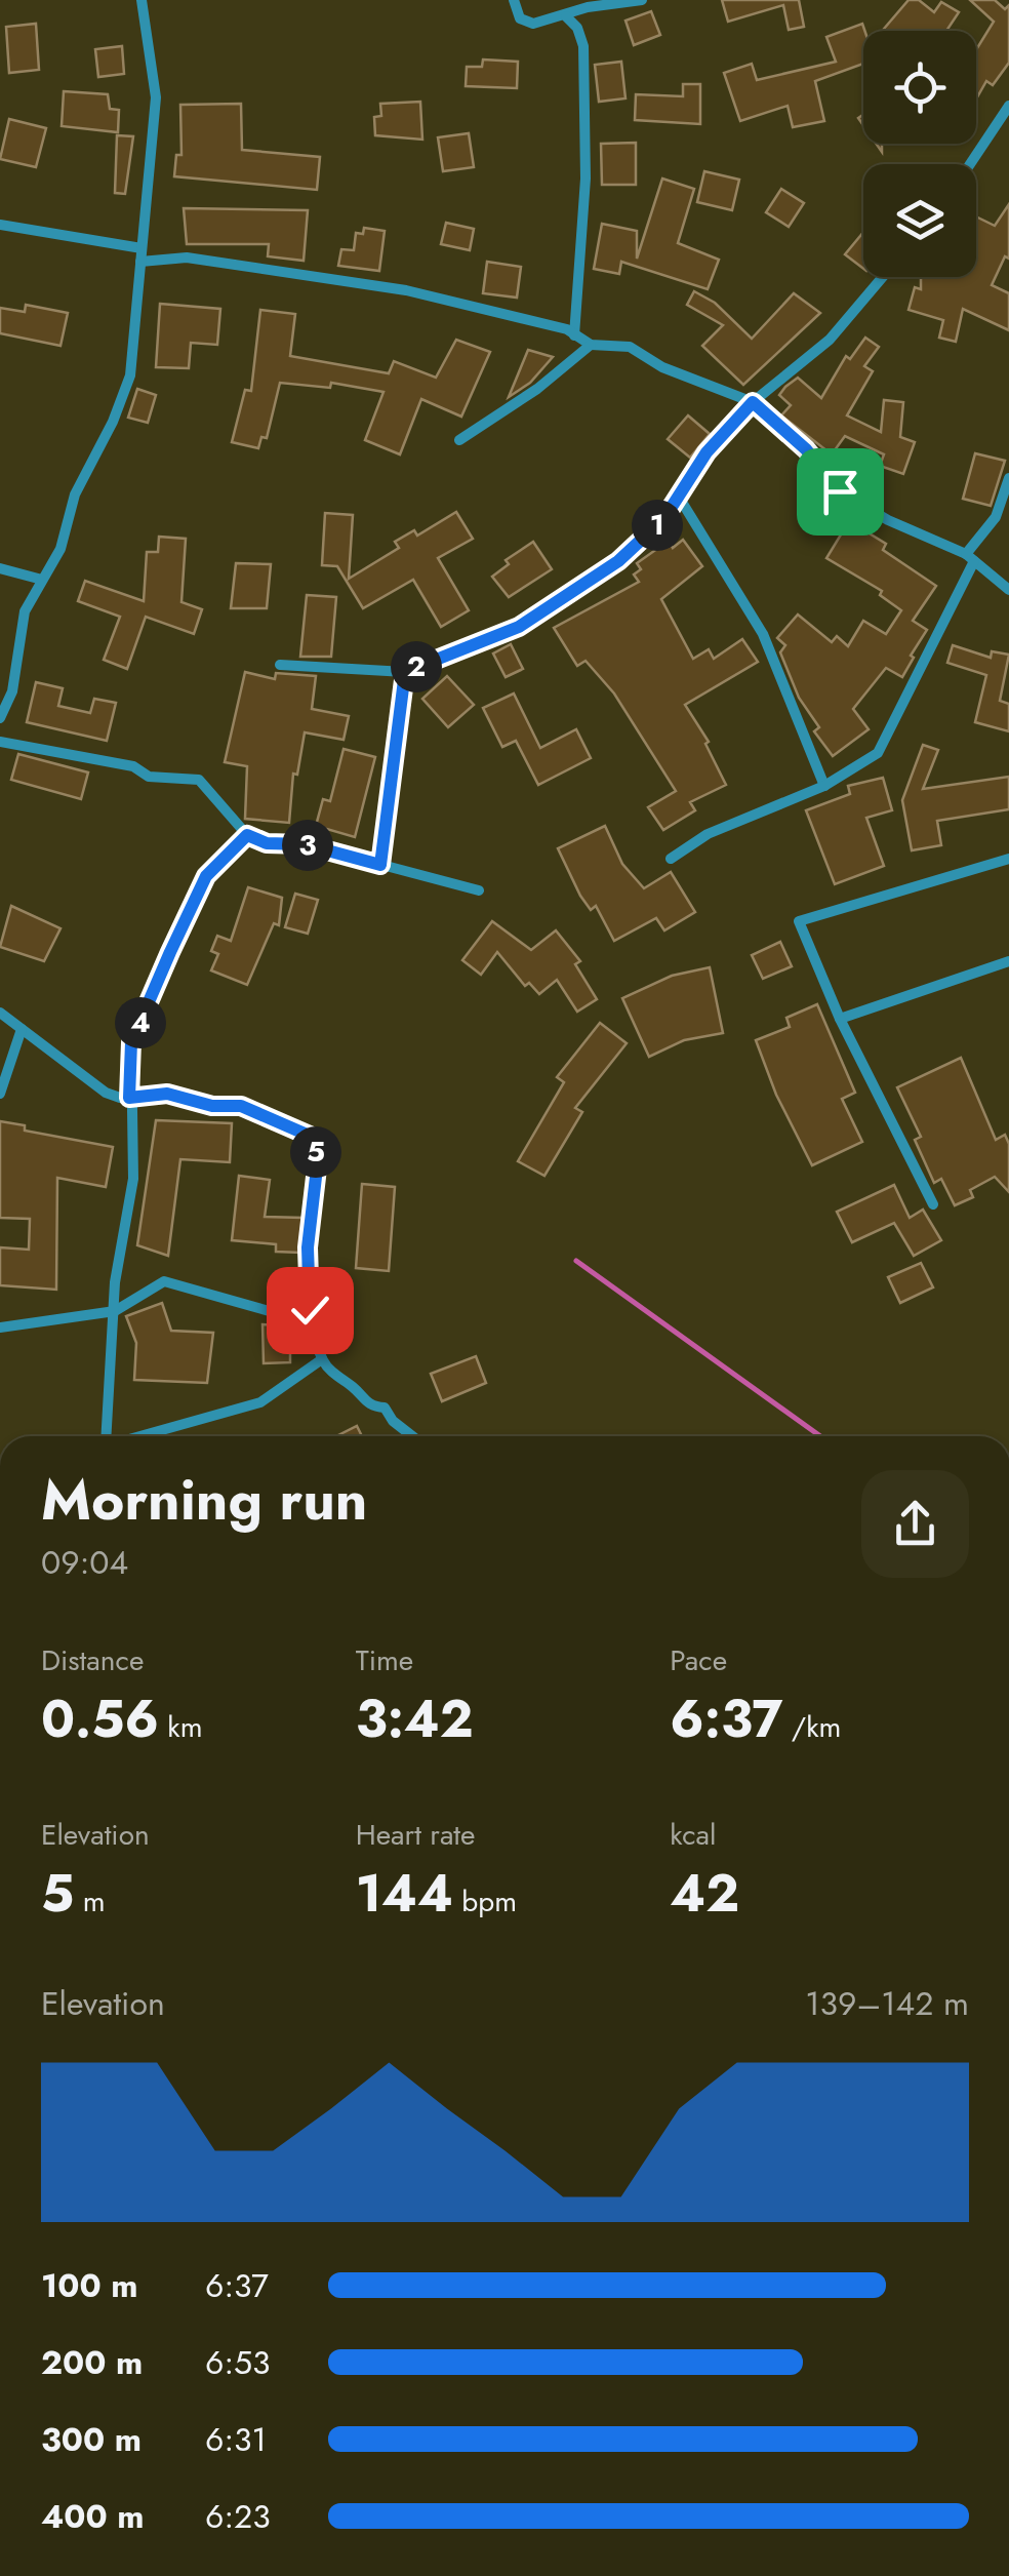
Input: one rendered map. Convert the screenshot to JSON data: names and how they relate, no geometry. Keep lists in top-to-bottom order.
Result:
{
  "page": {
    "pins": [
      "1",
      "2",
      "3",
      "4",
      "5"
    ],
    "heading": ["Morning run", "09:04"],
    "stats": [
      ["Distance", "0.56 km"],
      ["Time", "3:42"],
      ["Pace", "6:37 /km"],
      ["Elevation", "5 m"],
      ["Heart rate", "144 bpm"],
      ["kcal", "42"]
    ],
    "chart": ["Elevation", "139–142 m"],
    "list": [
      {
        "name": "100 m",
        "note": "6:37"
      },
      {
        "name": "200 m",
        "note": "6:53"
      },
      {
        "name": "300 m",
        "note": "6:31"
      },
      {
        "name": "400 m",
        "note": "6:23"
      }
    ]
  }
}
